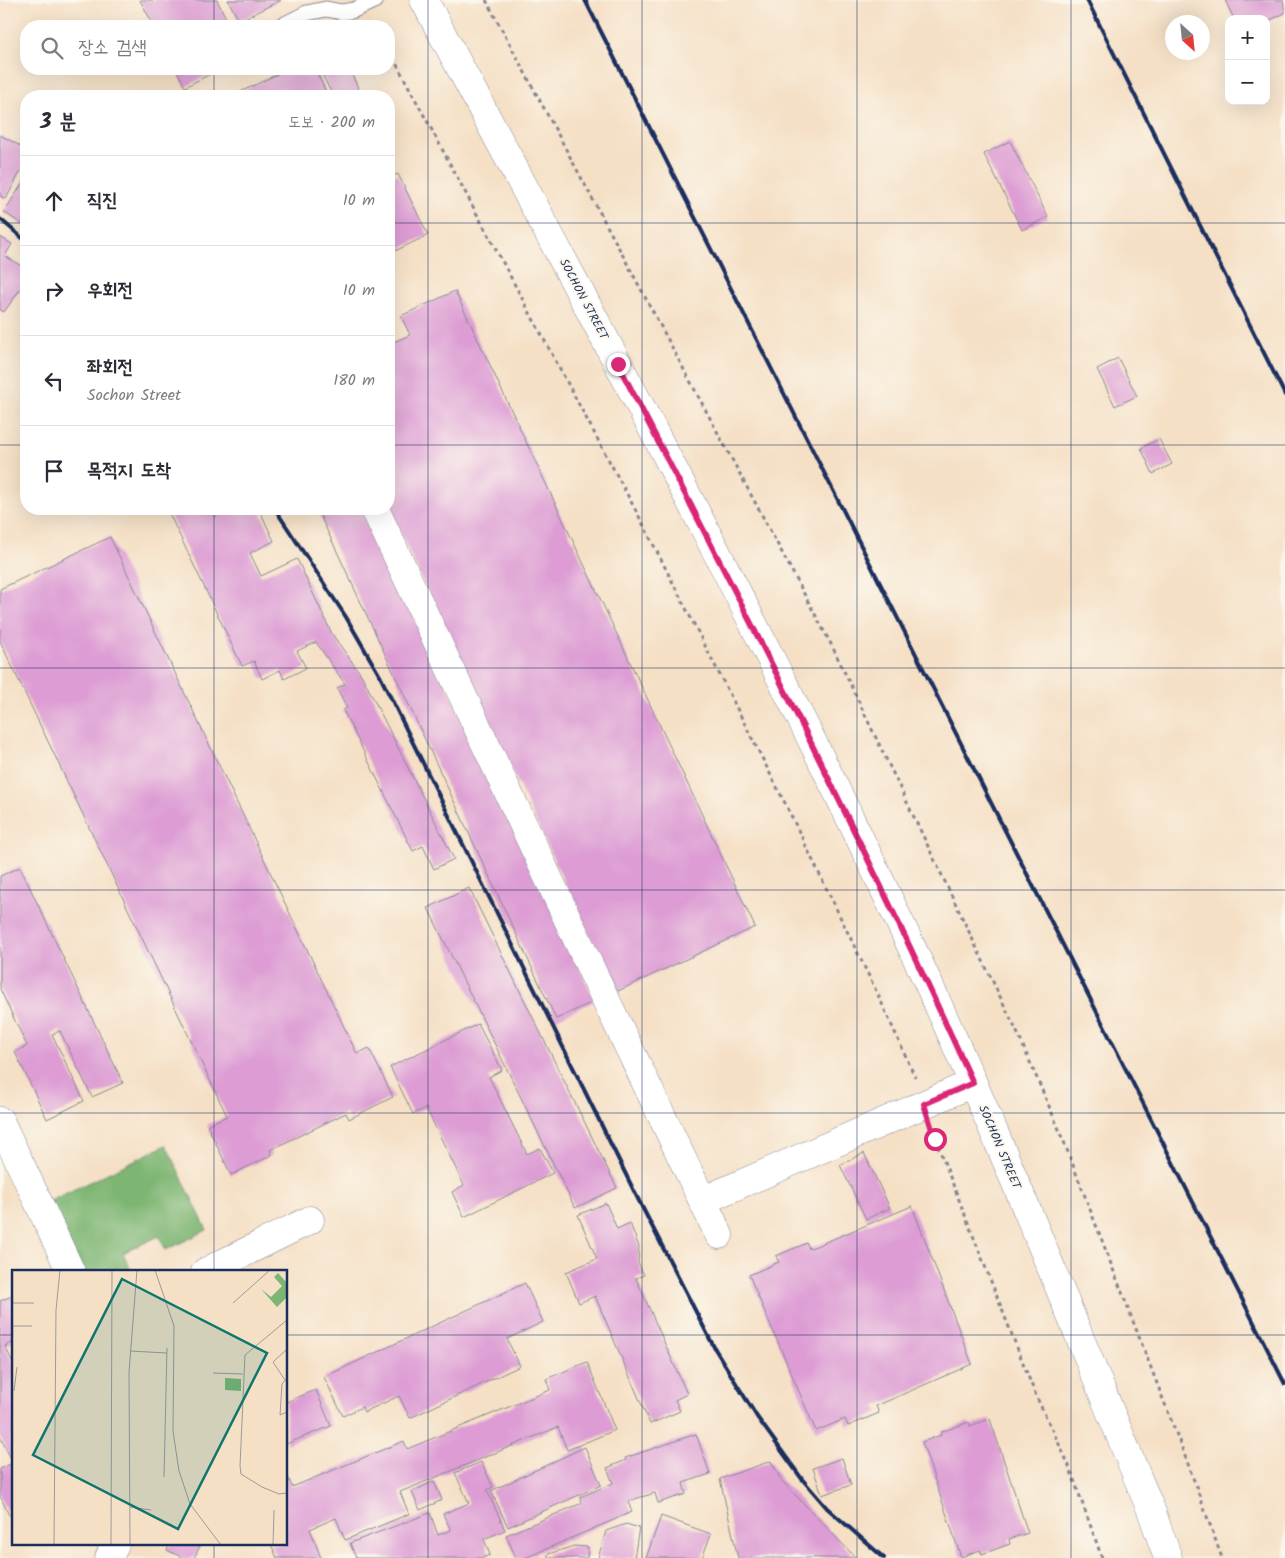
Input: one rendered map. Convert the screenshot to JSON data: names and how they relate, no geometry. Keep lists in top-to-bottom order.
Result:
{
  "streets": {
    "main road": ["SOCHON STREET"]
  },
  "north": "bottom right",
  "page": {
    "map_buttons": ["+", "−"],
    "search": "장소 검색",
    "heading": ["3 분", "도보 · 200 m"],
    "list": [
      ["직진", "10 m"],
      ["우회전", "10 m"],
      ["좌회전", "Sochon Street", "180 m"],
      "목적지 도착"
    ]
  }
}
